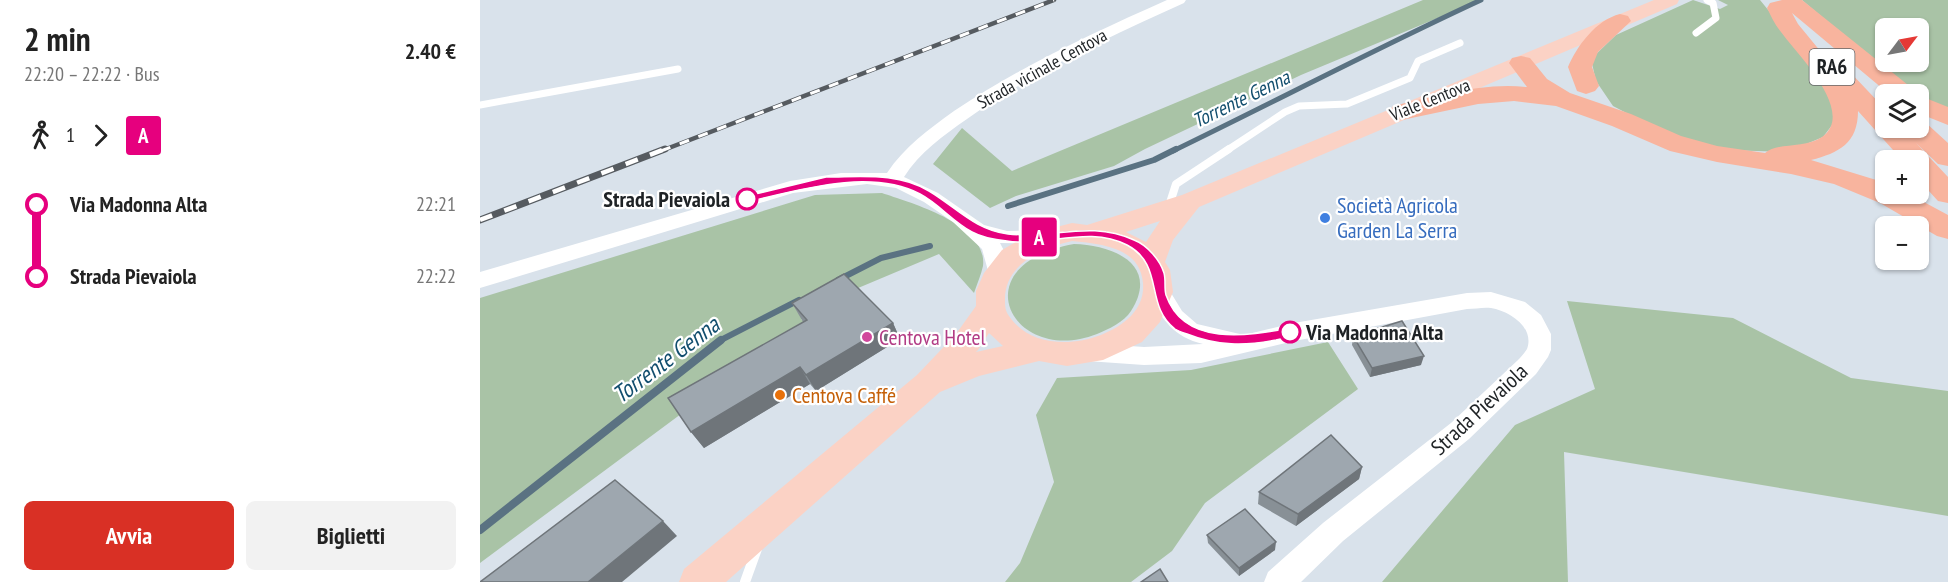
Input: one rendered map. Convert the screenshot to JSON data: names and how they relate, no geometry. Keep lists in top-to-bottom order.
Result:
{
  "streets": {
    "highway": ["RA6"],
    "main road": ["Viale Centova"],
    "street": ["Strada vicinale Centova", "Strada Pievaiola"]
  },
  "water": ["Torrente Genna"],
  "places": [
    "Strada Pievaiola",
    "Società Agricola Garden La Serra",
    "Via Madonna Alta",
    "Centova Hotel",
    "Centova Caffé"
  ],
  "lines": ["bus line A"],
  "north": "top right",
  "page": {
    "heading": ["2 min", "22:20 – 22:22 · Bus", "2.40 €"],
    "on_map": "A",
    "map_buttons": ["+", "−"],
    "legs": ["1", "A"],
    "list": [
      {
        "name": "Via Madonna Alta",
        "value": "22:21"
      },
      {
        "name": "Strada Pievaiola",
        "value": "22:22"
      }
    ],
    "buttons": ["Avvia", "Biglietti"]
  }
}
